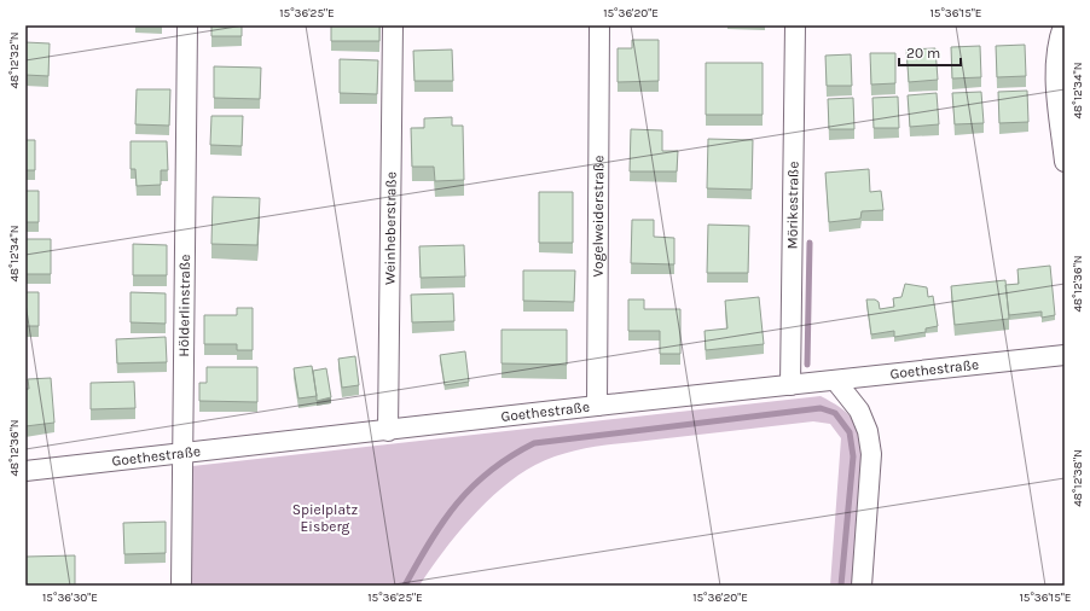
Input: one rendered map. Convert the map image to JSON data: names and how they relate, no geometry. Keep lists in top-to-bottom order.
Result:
{
  "streets": {
    "street": [
      "Mörikestraße",
      "Vogelweiderstraße",
      "Weinheberstraße",
      "Hölderlinstraße",
      "Goethestraße"
    ]
  },
  "crossings": [
    ["Mörikestraße", "Goethestraße"],
    ["Vogelweiderstraße", "Goethestraße"],
    ["Weinheberstraße", "Goethestraße"],
    ["Hölderlinstraße", "Goethestraße"]
  ],
  "parks": ["Spielplatz Eisberg"],
  "scale_bar": "20 m",
  "coordinates": [
    "15°36'25\"E",
    "15°36'20\"E",
    "15°36'15\"E",
    "48°12'32\"N",
    "48°12'34\"N",
    "48°12'36\"N",
    "48°12'38\"N",
    "15°36'30\"E"
  ]
}
